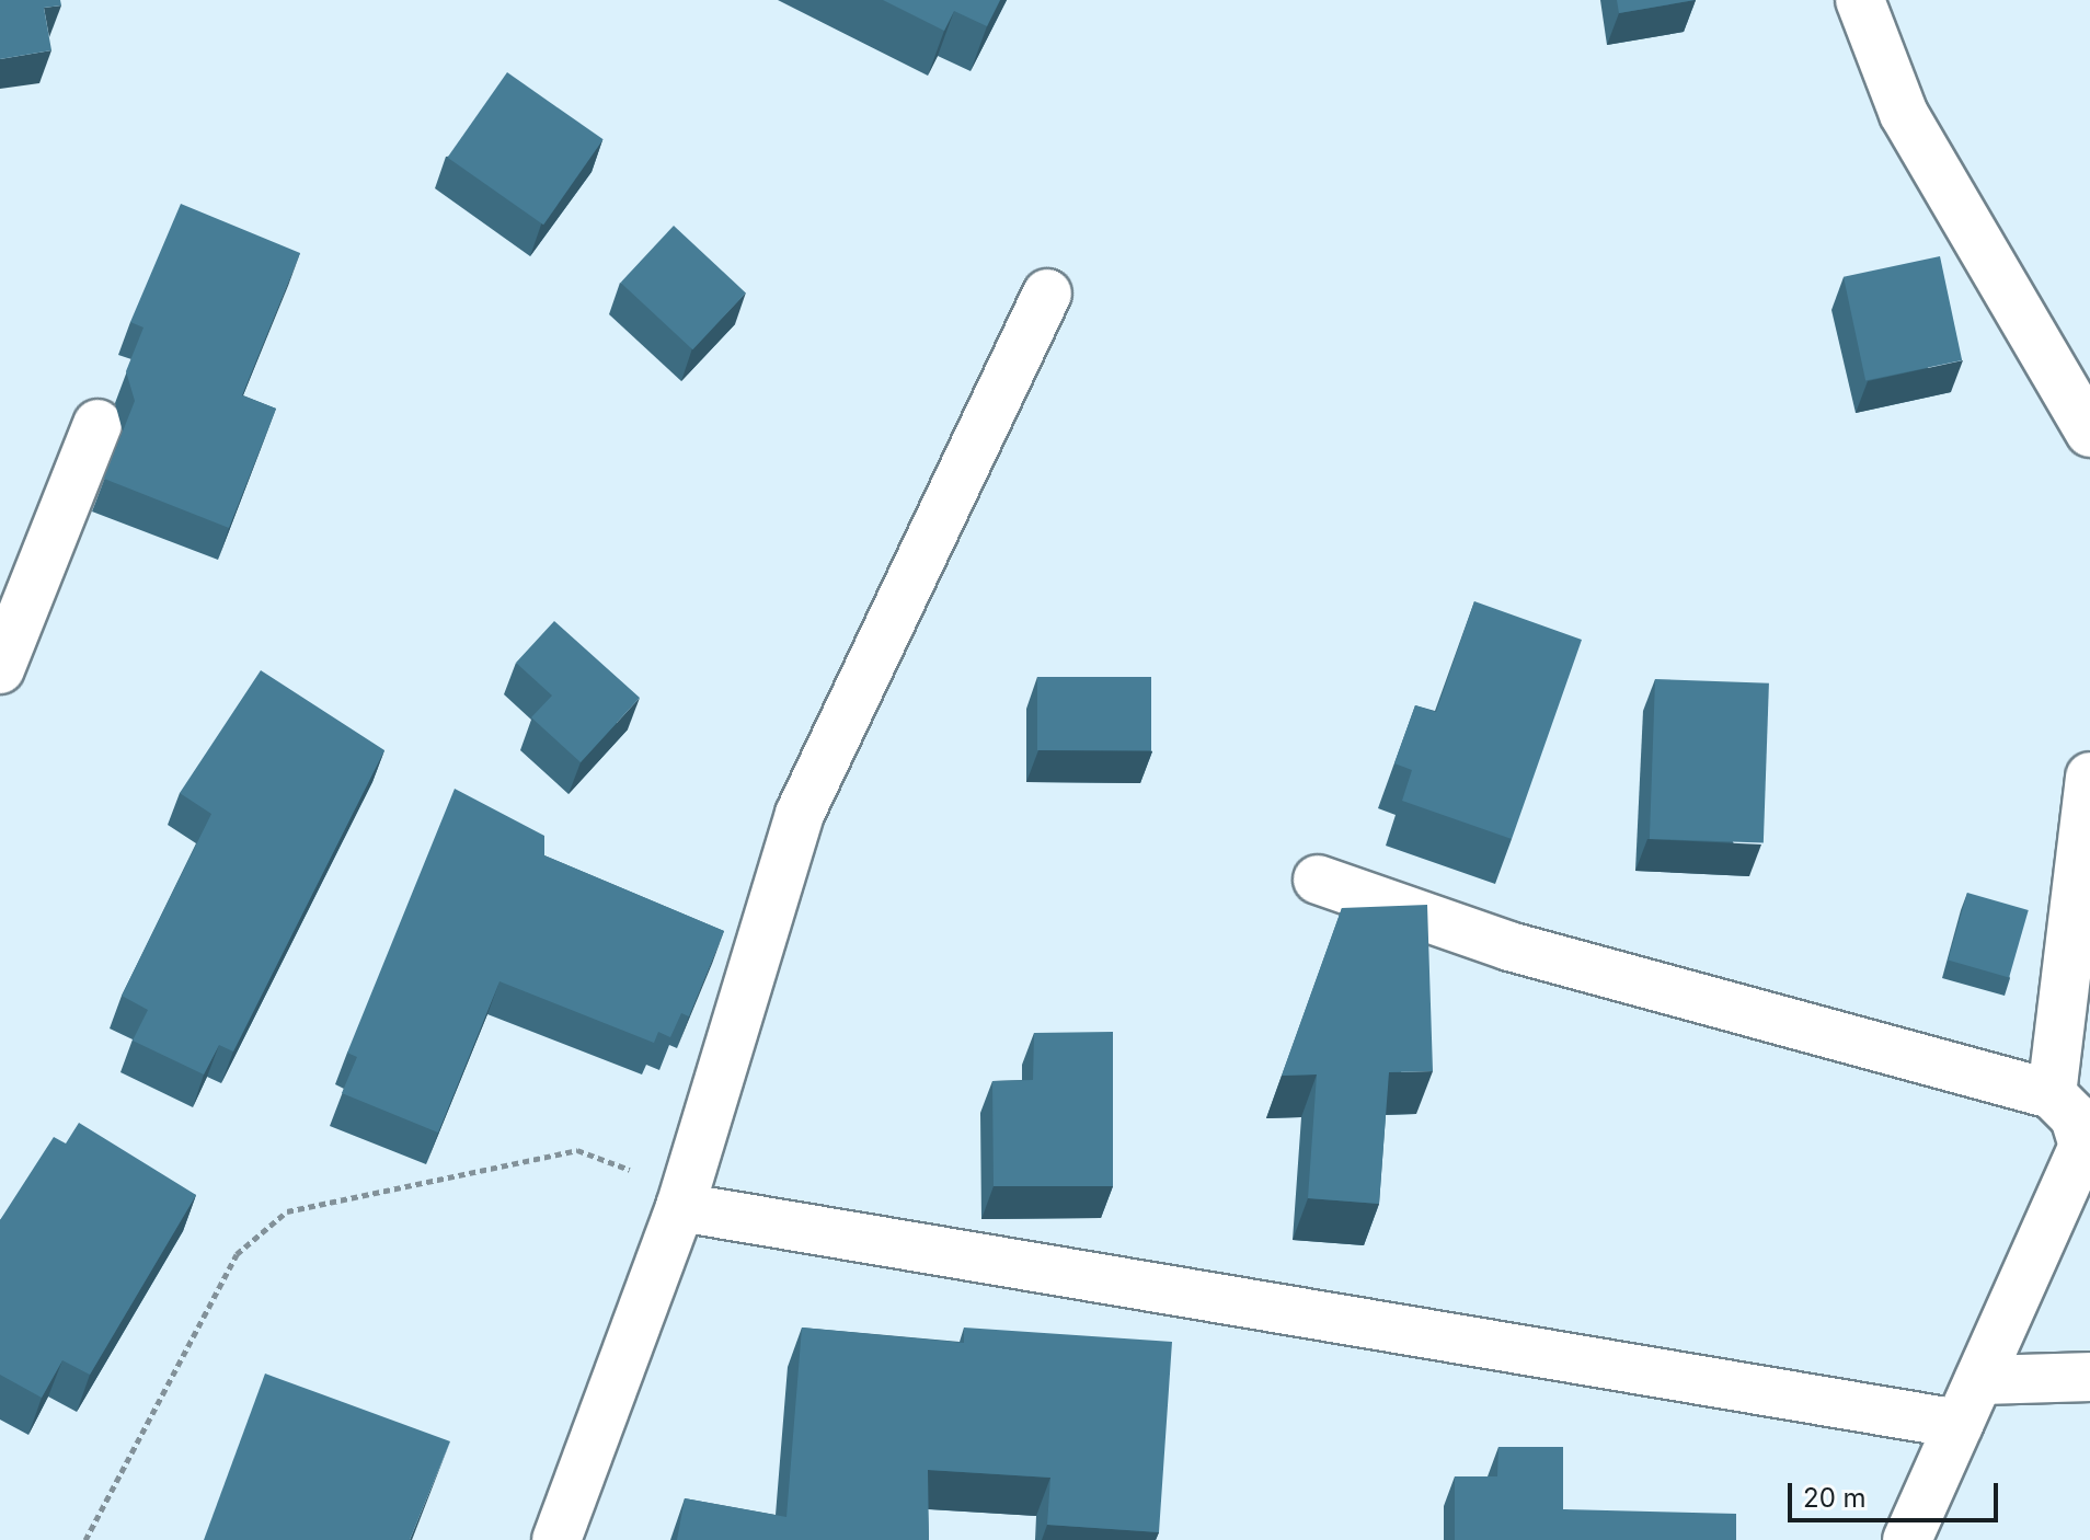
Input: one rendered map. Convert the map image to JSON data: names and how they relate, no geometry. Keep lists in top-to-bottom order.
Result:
{
  "scale_bar": "20 m"
}
